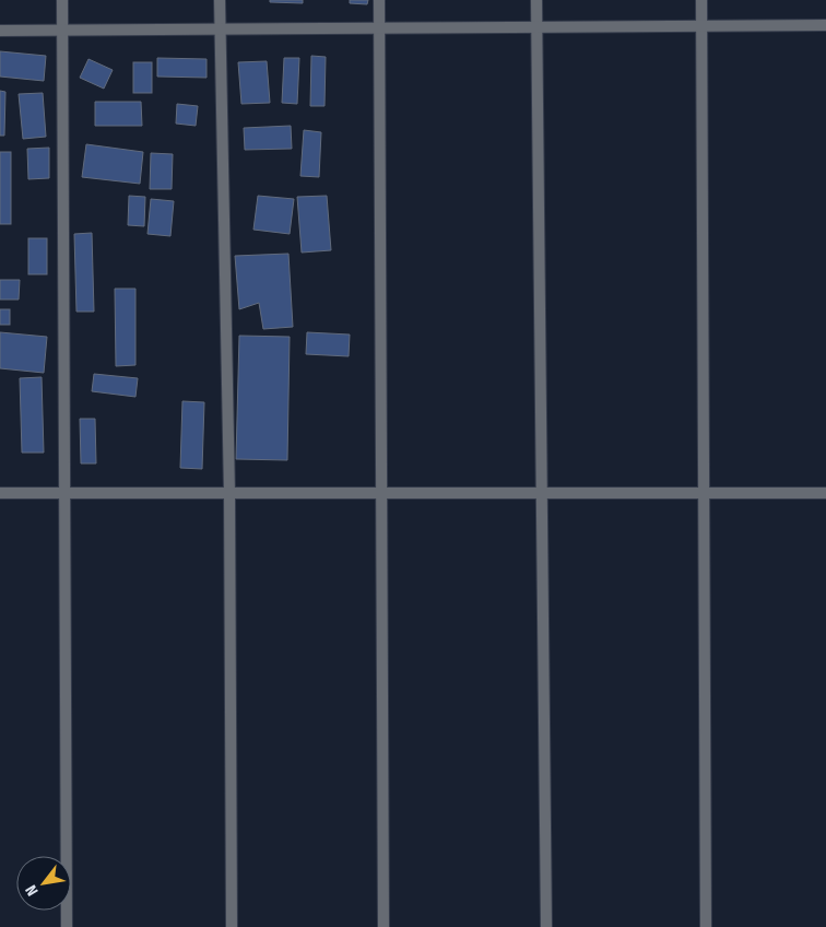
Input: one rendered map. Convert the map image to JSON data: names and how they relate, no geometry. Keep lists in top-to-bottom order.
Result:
{
  "north": "bottom left"
}
